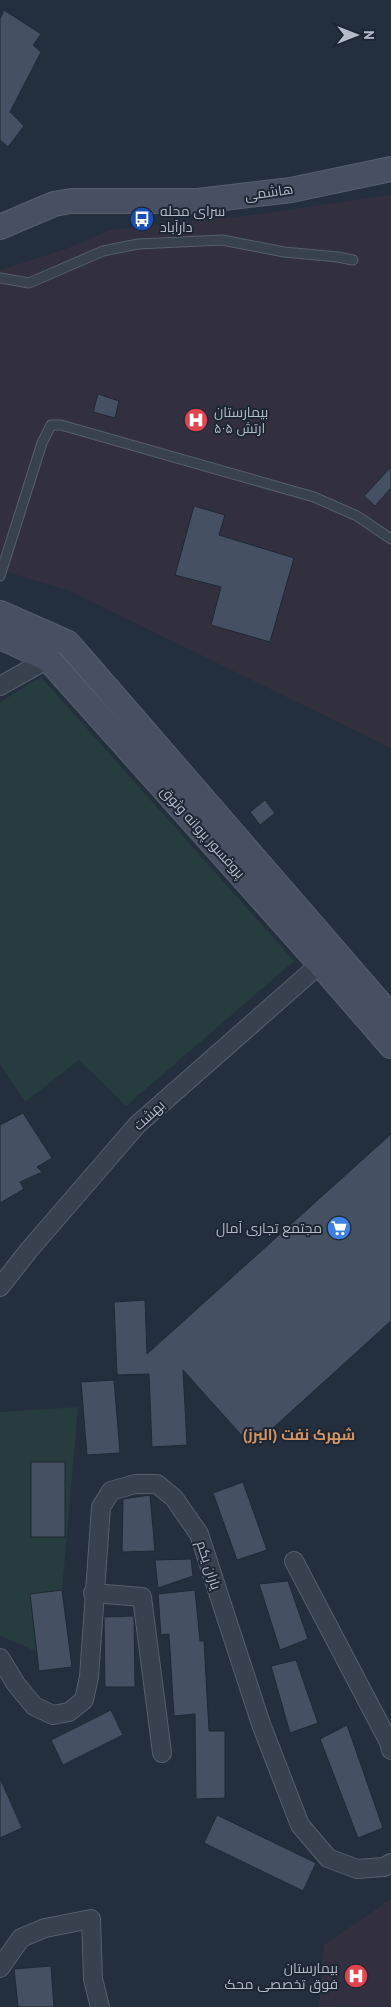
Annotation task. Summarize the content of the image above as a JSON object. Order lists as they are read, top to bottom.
{
  "streets": {
    "main road": ["هاشمی", "پروفسور پروانه وثوق"],
    "street": ["بهشت", "یاران یکم"]
  },
  "crossings": [
    ["پروفسور پروانه وثوق", "بهشت"]
  ],
  "districts": ["شهرک نفت (البرز)"],
  "places": {
    "bus stop": ["سرای محله دارآباد"],
    "hospital": ["بیمارستان ۵۰۵ ارتش", "بیمارستان فوق تخصصی محک"],
    "supermarket": ["مجتمع تجاری آمال"]
  },
  "north": "right"
}
